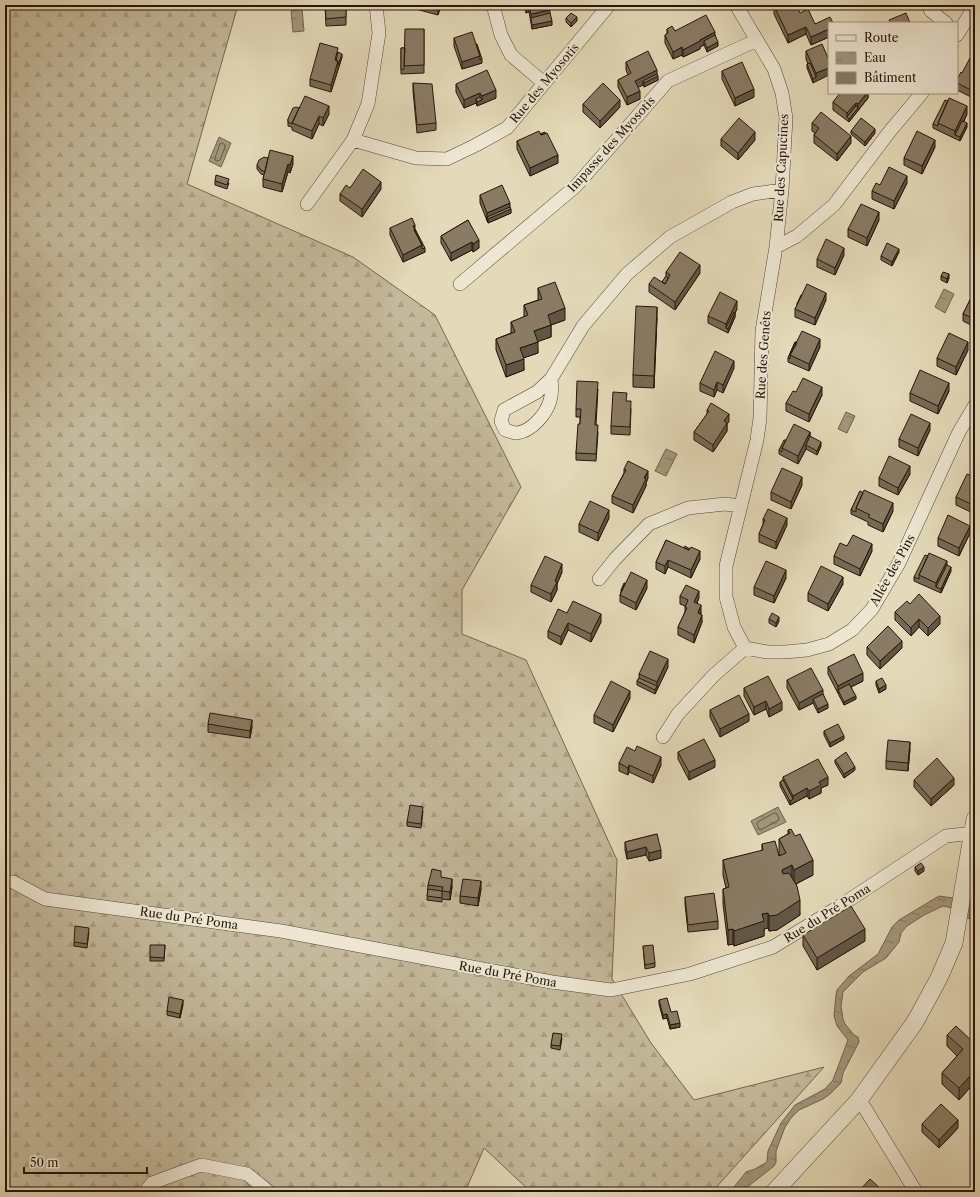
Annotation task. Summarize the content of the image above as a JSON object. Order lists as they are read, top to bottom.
{
  "streets": {
    "street": [
      "Rue des Myosotis",
      "Impasse des Myosotis",
      "Rue des Capucines",
      "Rue des Genêts",
      "Allée des Pins",
      "Rue du Pré Poma"
    ]
  },
  "crossings": [
    ["Impasse des Myosotis", "Rue des Capucines"],
    ["Rue des Capucines", "Rue des Genêts"],
    ["Rue des Genêts", "Allée des Pins"]
  ],
  "legend": ["Route", "Eau", "Bâtiment"],
  "scale_bar": "50 m"
}
